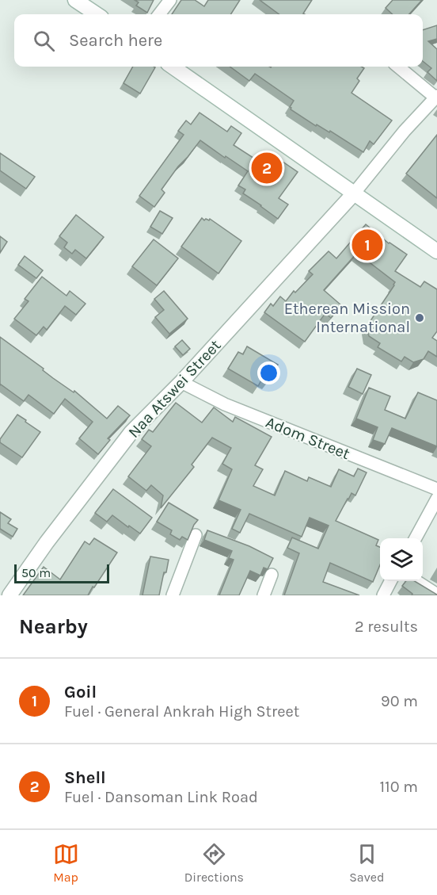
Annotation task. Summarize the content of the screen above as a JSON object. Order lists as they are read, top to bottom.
{
  "streets": {
    "street": ["Naa Atswei Street", "Adom Street"]
  },
  "crossings": [
    ["Naa Atswei Street", "Adom Street"]
  ],
  "places": ["Etherean Mission International"],
  "scale_bar": "50 m",
  "page": {
    "search": "Search here",
    "pins": ["2", "1"],
    "scale": "50 m",
    "heading": ["Nearby", "2 results"],
    "list": [
      {
        "mark": "1",
        "name": "Goil",
        "note": "Fuel · General Ankrah High Street",
        "value": "90 m"
      },
      {
        "mark": "2",
        "name": "Shell",
        "note": "Fuel · Dansoman Link Road",
        "value": "110 m"
      }
    ],
    "nav": ["Map", "Directions", "Saved"]
  }
}
